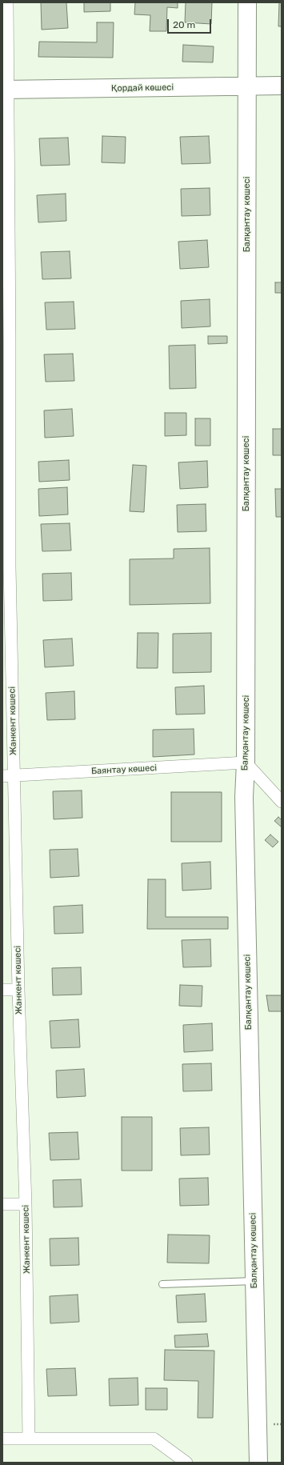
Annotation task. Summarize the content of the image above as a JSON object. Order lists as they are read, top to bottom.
{
  "streets": {
    "street": [
      "Қордай көшесі",
      "Балқантау көшесі",
      "Жанкент көшесі",
      "Баянтау көшесі"
    ]
  },
  "crossings": [
    ["Қордай көшесі", "Балқантау көшесі"],
    ["Қордай көшесі", "Жанкент көшесі"],
    ["Балқантау көшесі", "Баянтау көшесі"],
    ["Жанкент көшесі", "Баянтау көшесі"]
  ],
  "scale_bar": "20 m"
}
